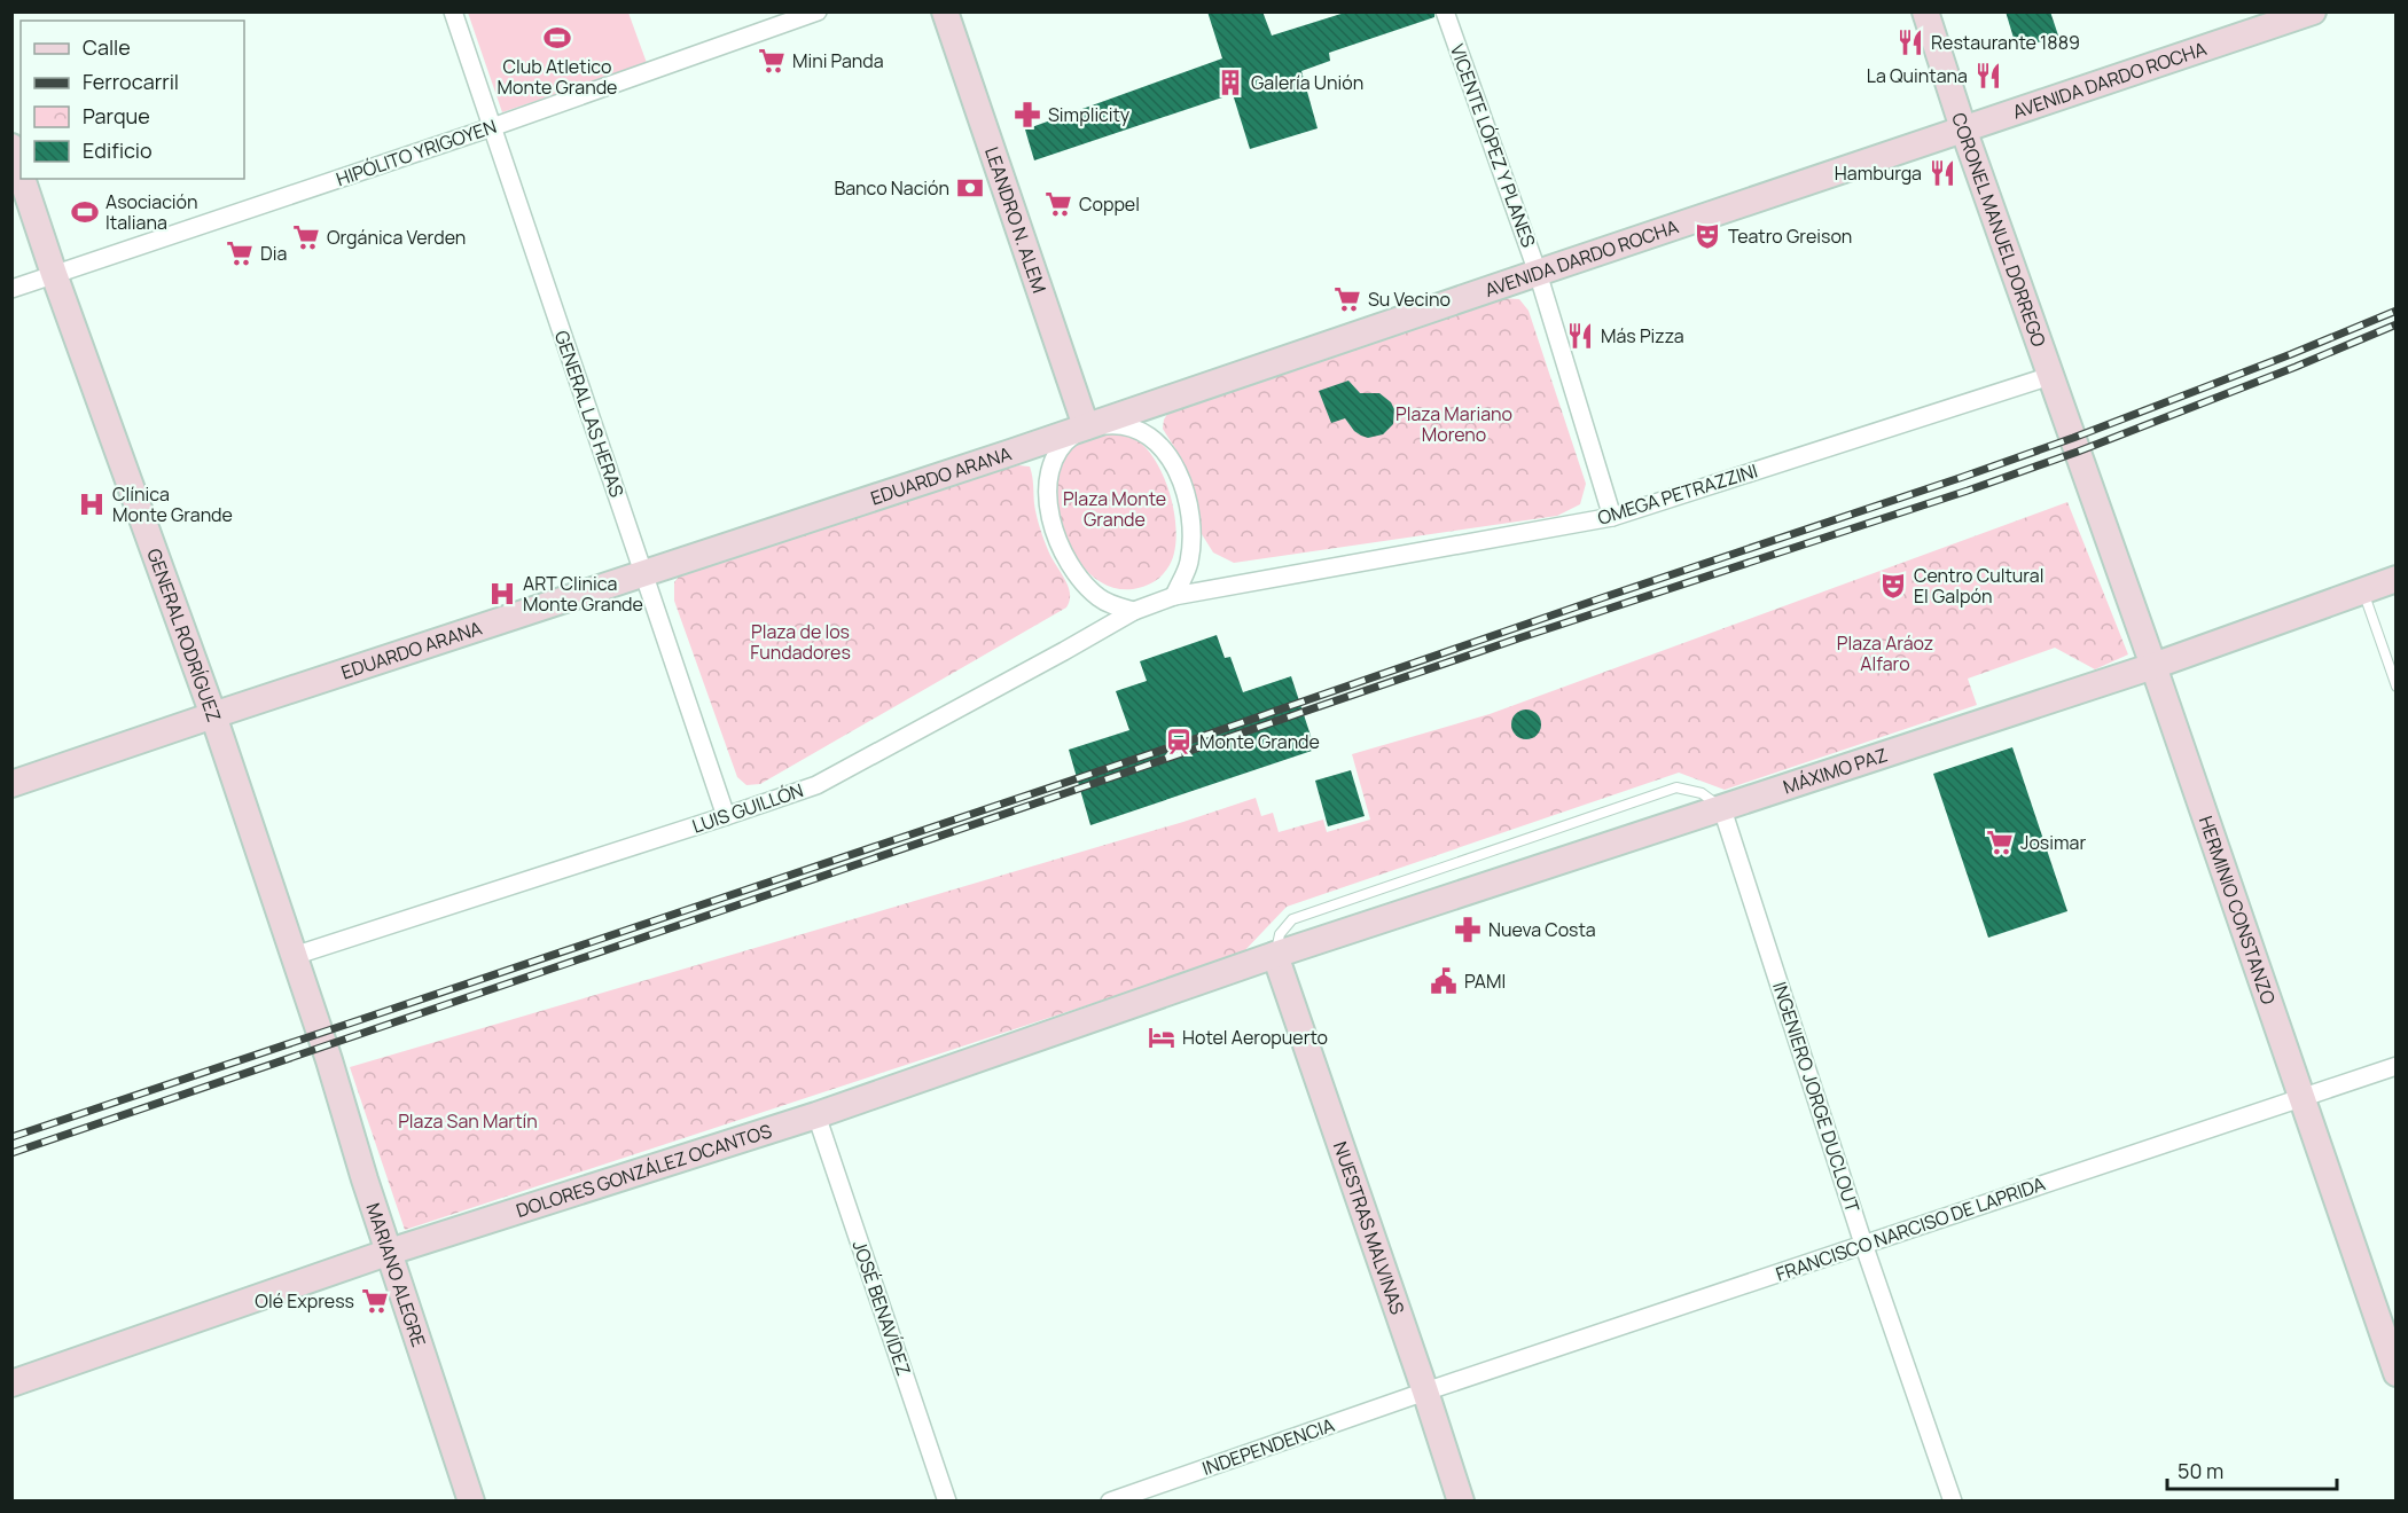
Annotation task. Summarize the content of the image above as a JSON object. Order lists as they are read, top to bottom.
{
  "streets": {
    "street": [
      "AVENIDA DARDO ROCHA",
      "VICENTE LÓPEZ Y PLANES",
      "HIPÓLITO YRIGOYEN",
      "LEANDRO N. ALEM",
      "CORONEL MANUEL DORREGO",
      "GENERAL LAS HERAS",
      "EDUARDO ARANA",
      "OMEGA PETRAZZINI",
      "GENERAL RODRÍGUEZ",
      "MÁXIMO PAZ",
      "LUIS GUILLÓN",
      "HERMINIO CONSTANZO",
      "INGENIERO JORGE DUCLOUT",
      "DOLORES GONZÁLEZ OCANTOS",
      "NUESTRAS MALVINAS",
      "FRANCISCO NARCISO DE LAPRIDA",
      "MARIANO ALEGRE",
      "JOSÉ BENAVÍDEZ",
      "INDEPENDENCIA"
    ]
  },
  "crossings": [
    ["AVENIDA DARDO ROCHA", "VICENTE LÓPEZ Y PLANES"],
    ["AVENIDA DARDO ROCHA", "LEANDRO N. ALEM"],
    ["AVENIDA DARDO ROCHA", "CORONEL MANUEL DORREGO"],
    ["AVENIDA DARDO ROCHA", "EDUARDO ARANA"],
    ["AVENIDA DARDO ROCHA", "OMEGA PETRAZZINI"],
    ["AVENIDA DARDO ROCHA", "LUIS GUILLÓN"],
    ["VICENTE LÓPEZ Y PLANES", "OMEGA PETRAZZINI"],
    ["HIPÓLITO YRIGOYEN", "GENERAL LAS HERAS"],
    ["HIPÓLITO YRIGOYEN", "GENERAL RODRÍGUEZ"],
    ["LEANDRO N. ALEM", "EDUARDO ARANA"],
    ["LEANDRO N. ALEM", "OMEGA PETRAZZINI"],
    ["LEANDRO N. ALEM", "LUIS GUILLÓN"],
    ["CORONEL MANUEL DORREGO", "OMEGA PETRAZZINI"],
    ["CORONEL MANUEL DORREGO", "HERMINIO CONSTANZO"],
    ["GENERAL LAS HERAS", "EDUARDO ARANA"],
    ["GENERAL LAS HERAS", "LUIS GUILLÓN"],
    ["EDUARDO ARANA", "OMEGA PETRAZZINI"],
    ["EDUARDO ARANA", "GENERAL RODRÍGUEZ"],
    ["EDUARDO ARANA", "LUIS GUILLÓN"],
    ["OMEGA PETRAZZINI", "LUIS GUILLÓN"],
    ["GENERAL RODRÍGUEZ", "LUIS GUILLÓN"],
    ["GENERAL RODRÍGUEZ", "MARIANO ALEGRE"],
    ["MÁXIMO PAZ", "HERMINIO CONSTANZO"],
    ["MÁXIMO PAZ", "INGENIERO JORGE DUCLOUT"],
    ["MÁXIMO PAZ", "DOLORES GONZÁLEZ OCANTOS"],
    ["MÁXIMO PAZ", "NUESTRAS MALVINAS"],
    ["HERMINIO CONSTANZO", "FRANCISCO NARCISO DE LAPRIDA"],
    ["INGENIERO JORGE DUCLOUT", "FRANCISCO NARCISO DE LAPRIDA"],
    ["DOLORES GONZÁLEZ OCANTOS", "NUESTRAS MALVINAS"],
    ["DOLORES GONZÁLEZ OCANTOS", "MARIANO ALEGRE"],
    ["DOLORES GONZÁLEZ OCANTOS", "JOSÉ BENAVÍDEZ"],
    ["NUESTRAS MALVINAS", "FRANCISCO NARCISO DE LAPRIDA"],
    ["NUESTRAS MALVINAS", "INDEPENDENCIA"],
    ["FRANCISCO NARCISO DE LAPRIDA", "INDEPENDENCIA"]
  ],
  "parks": [
    "Plaza Mariano Moreno",
    "Plaza Monte Grande",
    "Plaza de los Fundadores",
    "Plaza Aráoz Alfaro",
    "Plaza San Martín"
  ],
  "places": {
    "sports": ["Club Atletico Monte Grande", "Asociación Italiana"],
    "restaurant": [
      "Restaurante 1889",
      "La Quintana",
      "Hamburga",
      "Más Pizza"
    ],
    "supermarket": [
      "Mini Panda",
      "Coppel",
      "Orgánica Verden",
      "Dia",
      "Su Vecino",
      "Josimar",
      "Olé Express"
    ],
    "building": ["Galería Unión"],
    "pharmacy": ["Simplicity", "Nueva Costa"],
    "bank": ["Banco Nación"],
    "theatre": ["Teatro Greison", "Centro Cultural El Galpón"],
    "hospital": ["Clínica Monte Grande", "ART Clinica Monte Grande"],
    "station": ["Monte Grande"],
    "public building": ["PAMI"],
    "hotel": ["Hotel Aeropuerto"]
  },
  "legend": [
    "Calle",
    "Ferrocarril",
    "Parque",
    "Edificio"
  ],
  "scale_bar": "50 m"
}
